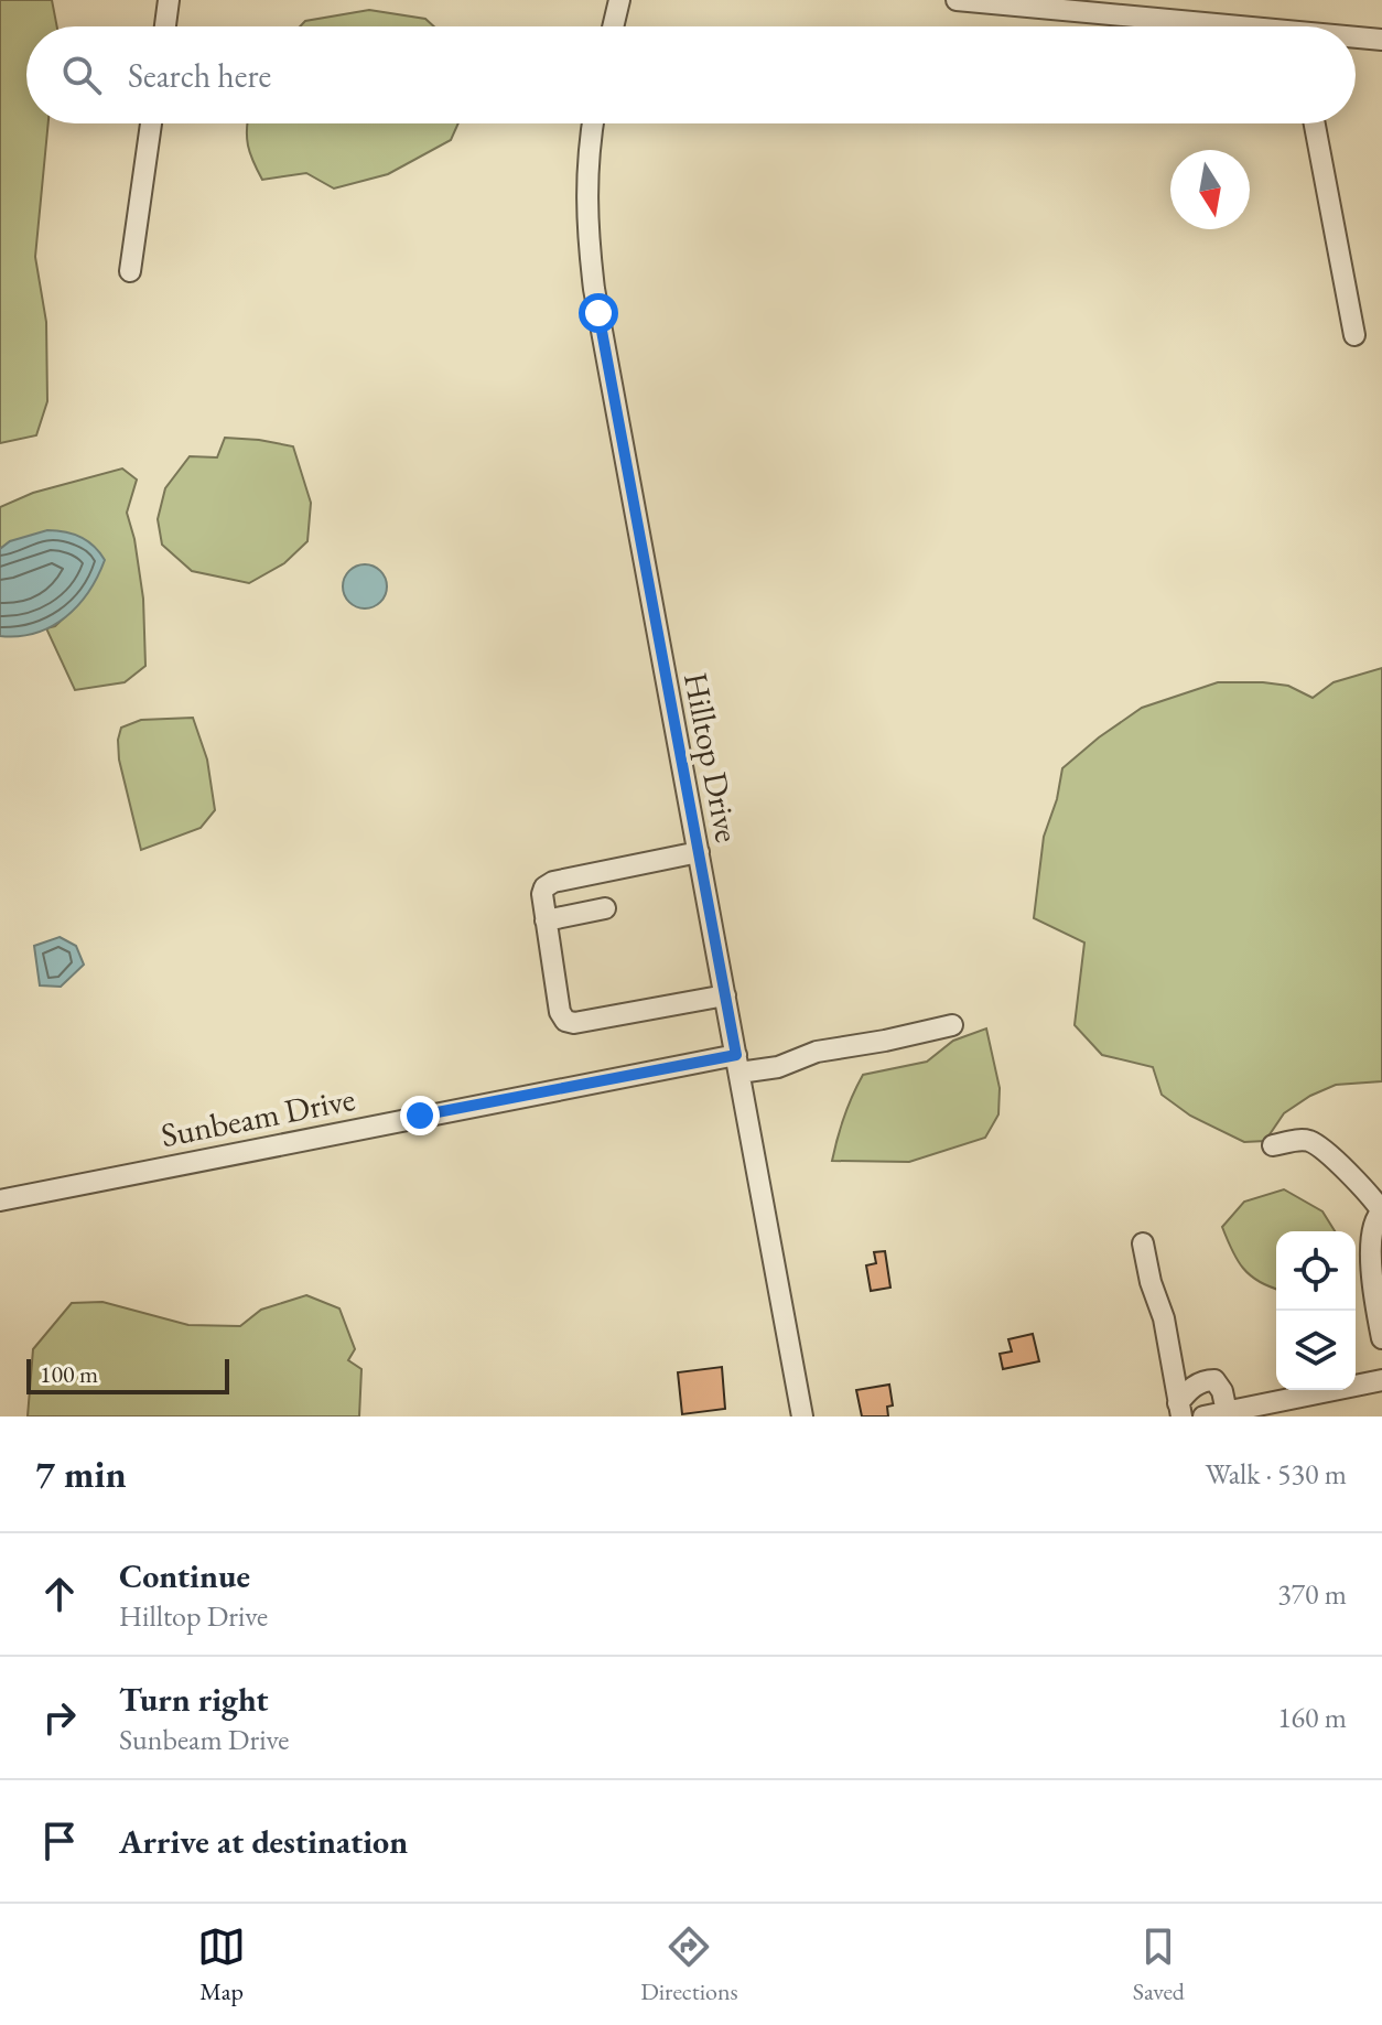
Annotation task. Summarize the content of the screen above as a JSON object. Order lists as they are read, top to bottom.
{
  "streets": {
    "street": ["Hilltop Drive", "Sunbeam Drive"]
  },
  "crossings": [
    ["Hilltop Drive", "Sunbeam Drive"]
  ],
  "scale_bar": "100 m",
  "north": "bottom",
  "page": {
    "search": "Search here",
    "scale": "100 m",
    "heading": ["7 min", "Walk · 530 m"],
    "list": [
      ["Continue", "Hilltop Drive", "370 m"],
      ["Turn right", "Sunbeam Drive", "160 m"],
      "Arrive at destination"
    ],
    "nav": ["Map", "Directions", "Saved"]
  }
}
